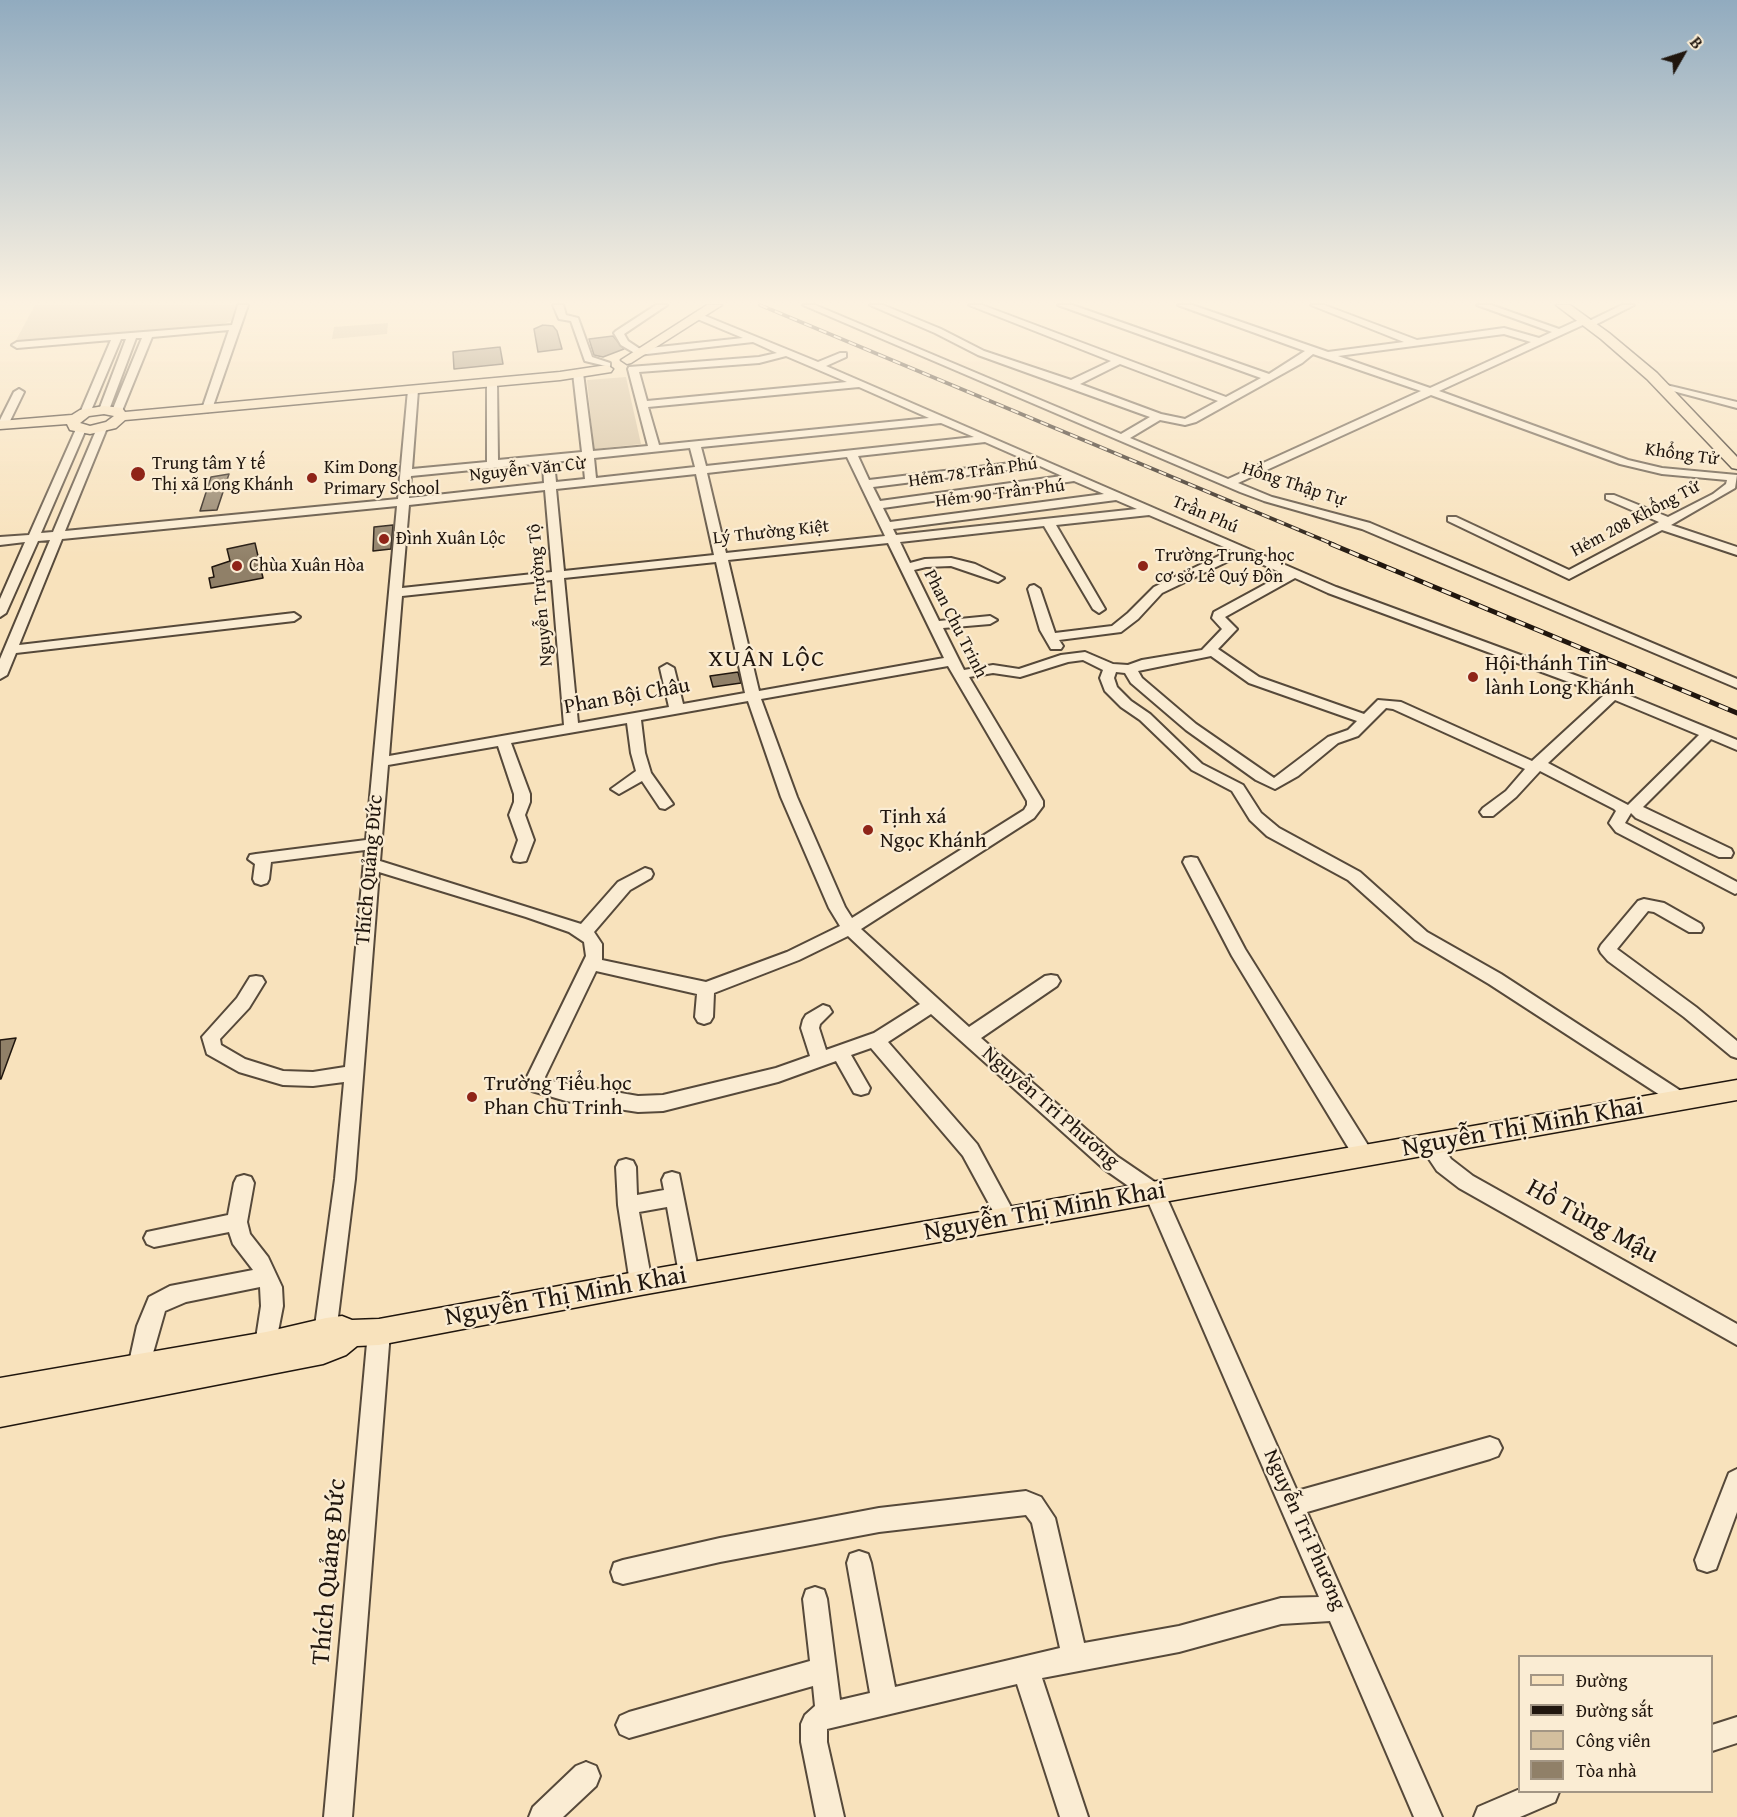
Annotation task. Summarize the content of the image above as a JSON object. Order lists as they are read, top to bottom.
{
  "streets": {
    "main road": ["Nguyễn Thị Minh Khai"],
    "street": [
      "Khổng Tử",
      "Nguyễn Văn Cừ",
      "Hẻm 78 Trần Phú",
      "Hồng Thập Tự",
      "Hẻm 90 Trần Phú",
      "Trần Phú",
      "Hẻm 208 Khổng Tử",
      "Lý Thường Kiệt",
      "Nguyễn Trường Tộ",
      "Phan Chu Trinh",
      "Phan Bội Châu",
      "Thích Quảng Đức",
      "Nguyễn Tri Phương",
      "Hồ Tùng Mậu"
    ]
  },
  "crossings": [
    ["Khổng Tử", "Hẻm 208 Khổng Tử"],
    ["Nguyễn Văn Cừ", "Trần Phú"],
    ["Nguyễn Văn Cừ", "Nguyễn Trường Tộ"],
    ["Nguyễn Văn Cừ", "Phan Chu Trinh"],
    ["Nguyễn Văn Cừ", "Thích Quảng Đức"],
    ["Nguyễn Văn Cừ", "Nguyễn Tri Phương"],
    ["Hẻm 78 Trần Phú", "Trần Phú"],
    ["Hẻm 78 Trần Phú", "Phan Chu Trinh"],
    ["Hẻm 90 Trần Phú", "Trần Phú"],
    ["Hẻm 90 Trần Phú", "Lý Thường Kiệt"],
    ["Hẻm 90 Trần Phú", "Phan Chu Trinh"],
    ["Trần Phú", "Lý Thường Kiệt"],
    ["Lý Thường Kiệt", "Nguyễn Trường Tộ"],
    ["Lý Thường Kiệt", "Phan Chu Trinh"],
    ["Lý Thường Kiệt", "Thích Quảng Đức"],
    ["Lý Thường Kiệt", "Nguyễn Tri Phương"],
    ["Nguyễn Trường Tộ", "Phan Bội Châu"],
    ["Phan Chu Trinh", "Phan Bội Châu"],
    ["Phan Chu Trinh", "Nguyễn Tri Phương"],
    ["Phan Bội Châu", "Thích Quảng Đức"],
    ["Phan Bội Châu", "Nguyễn Tri Phương"],
    ["Thích Quảng Đức", "Nguyễn Thị Minh Khai"],
    ["Nguyễn Tri Phương", "Nguyễn Thị Minh Khai"],
    ["Nguyễn Thị Minh Khai", "Hồ Tùng Mậu"]
  ],
  "districts": ["XUÂN LỘC"],
  "places": [
    "Trung tâm Y tế Thị xã Long Khánh",
    "Kim Dong Primary School",
    "Đình Xuân Lộc",
    "Chùa Xuân Hòa",
    "Trường Trung học cơ sở Lê Quý Đôn",
    "Hội thánh Tin lành Long Khánh",
    "Tịnh xá Ngọc Khánh",
    "Trường Tiểu học Phan Chu Trinh"
  ],
  "legend": [
    "Đường",
    "Đường sắt",
    "Công viên",
    "Tòa nhà"
  ],
  "north": "top right"
}
